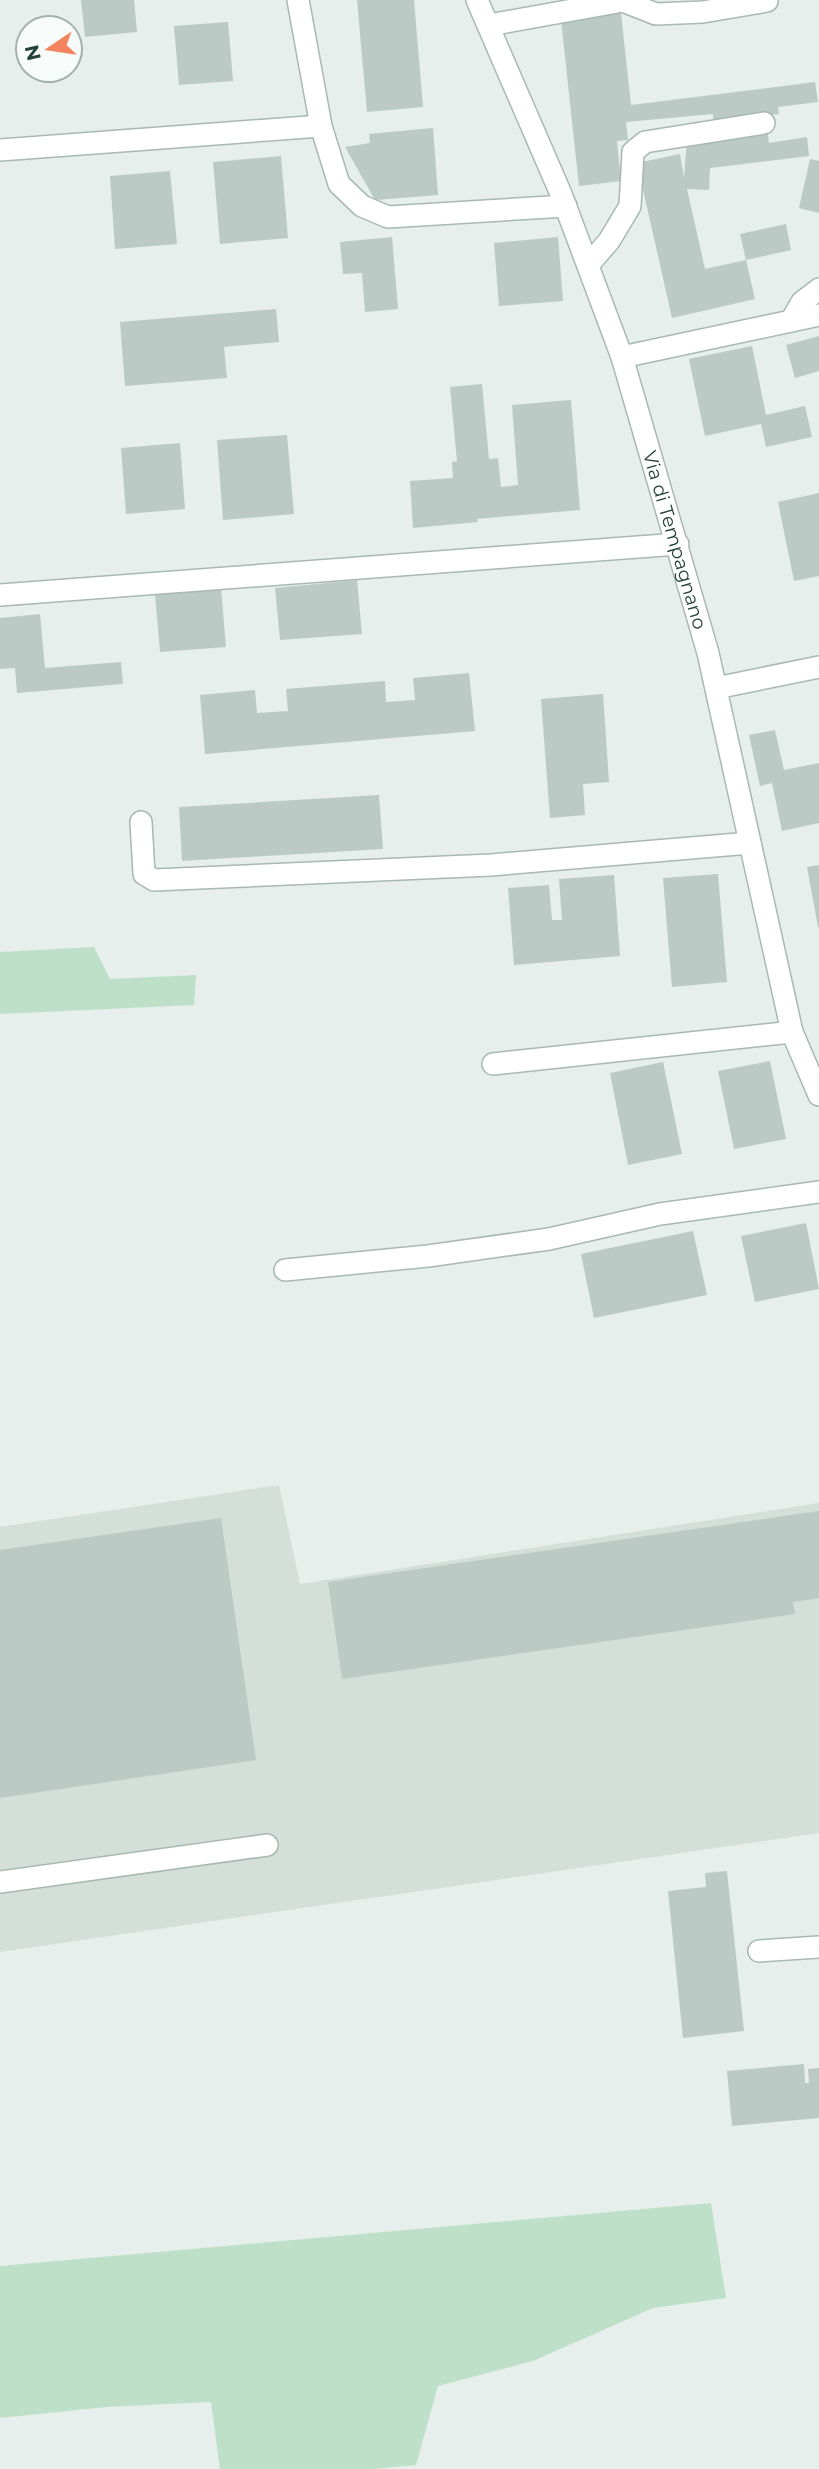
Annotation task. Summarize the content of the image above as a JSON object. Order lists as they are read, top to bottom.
{
  "streets": {
    "street": ["Via di Tempagnano"]
  },
  "north": "left"
}
